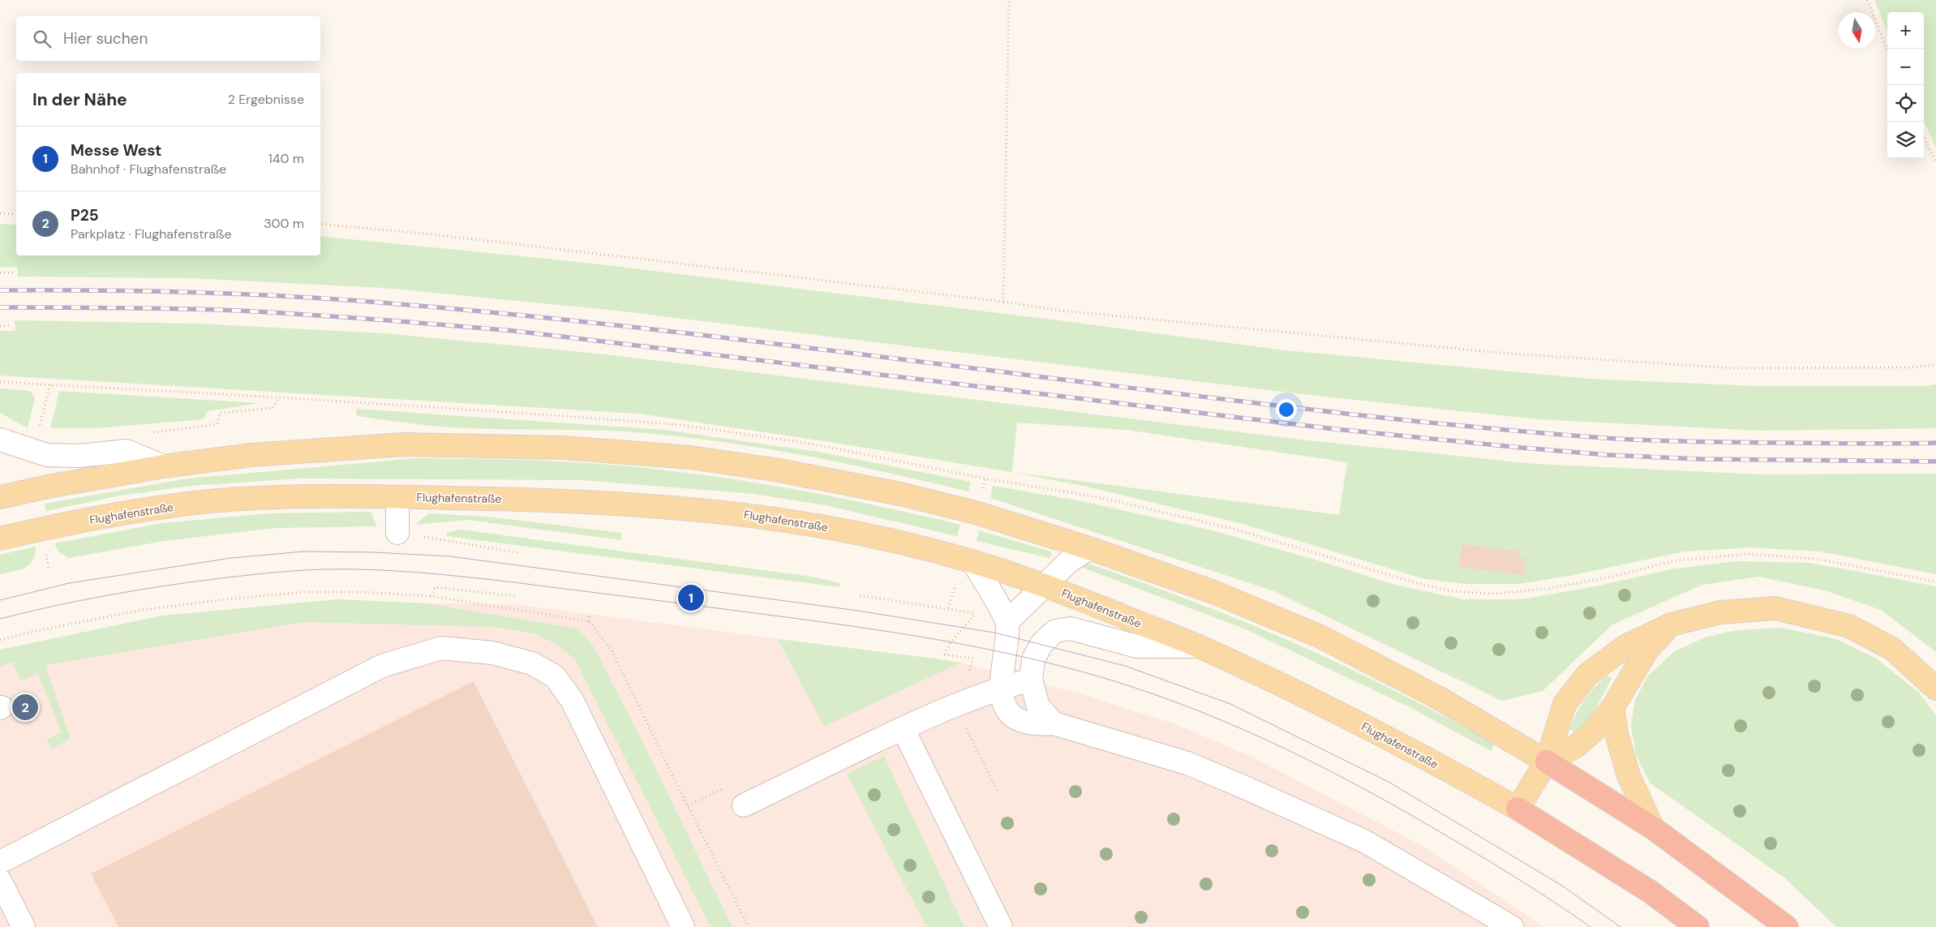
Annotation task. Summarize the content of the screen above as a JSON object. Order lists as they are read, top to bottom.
{
  "streets": {
    "main road": ["Flughafenstraße"]
  },
  "north": "bottom",
  "page": {
    "map_buttons": ["+", "−"],
    "search": "Hier suchen",
    "heading": ["In der Nähe", "2 Ergebnisse"],
    "list": [
      {
        "mark": "1",
        "name": "Messe West",
        "note": "Bahnhof · Flughafenstraße",
        "value": "140 m"
      },
      {
        "mark": "2",
        "name": "P25",
        "note": "Parkplatz · Flughafenstraße",
        "value": "300 m"
      }
    ],
    "pins": ["1", "2"]
  }
}
